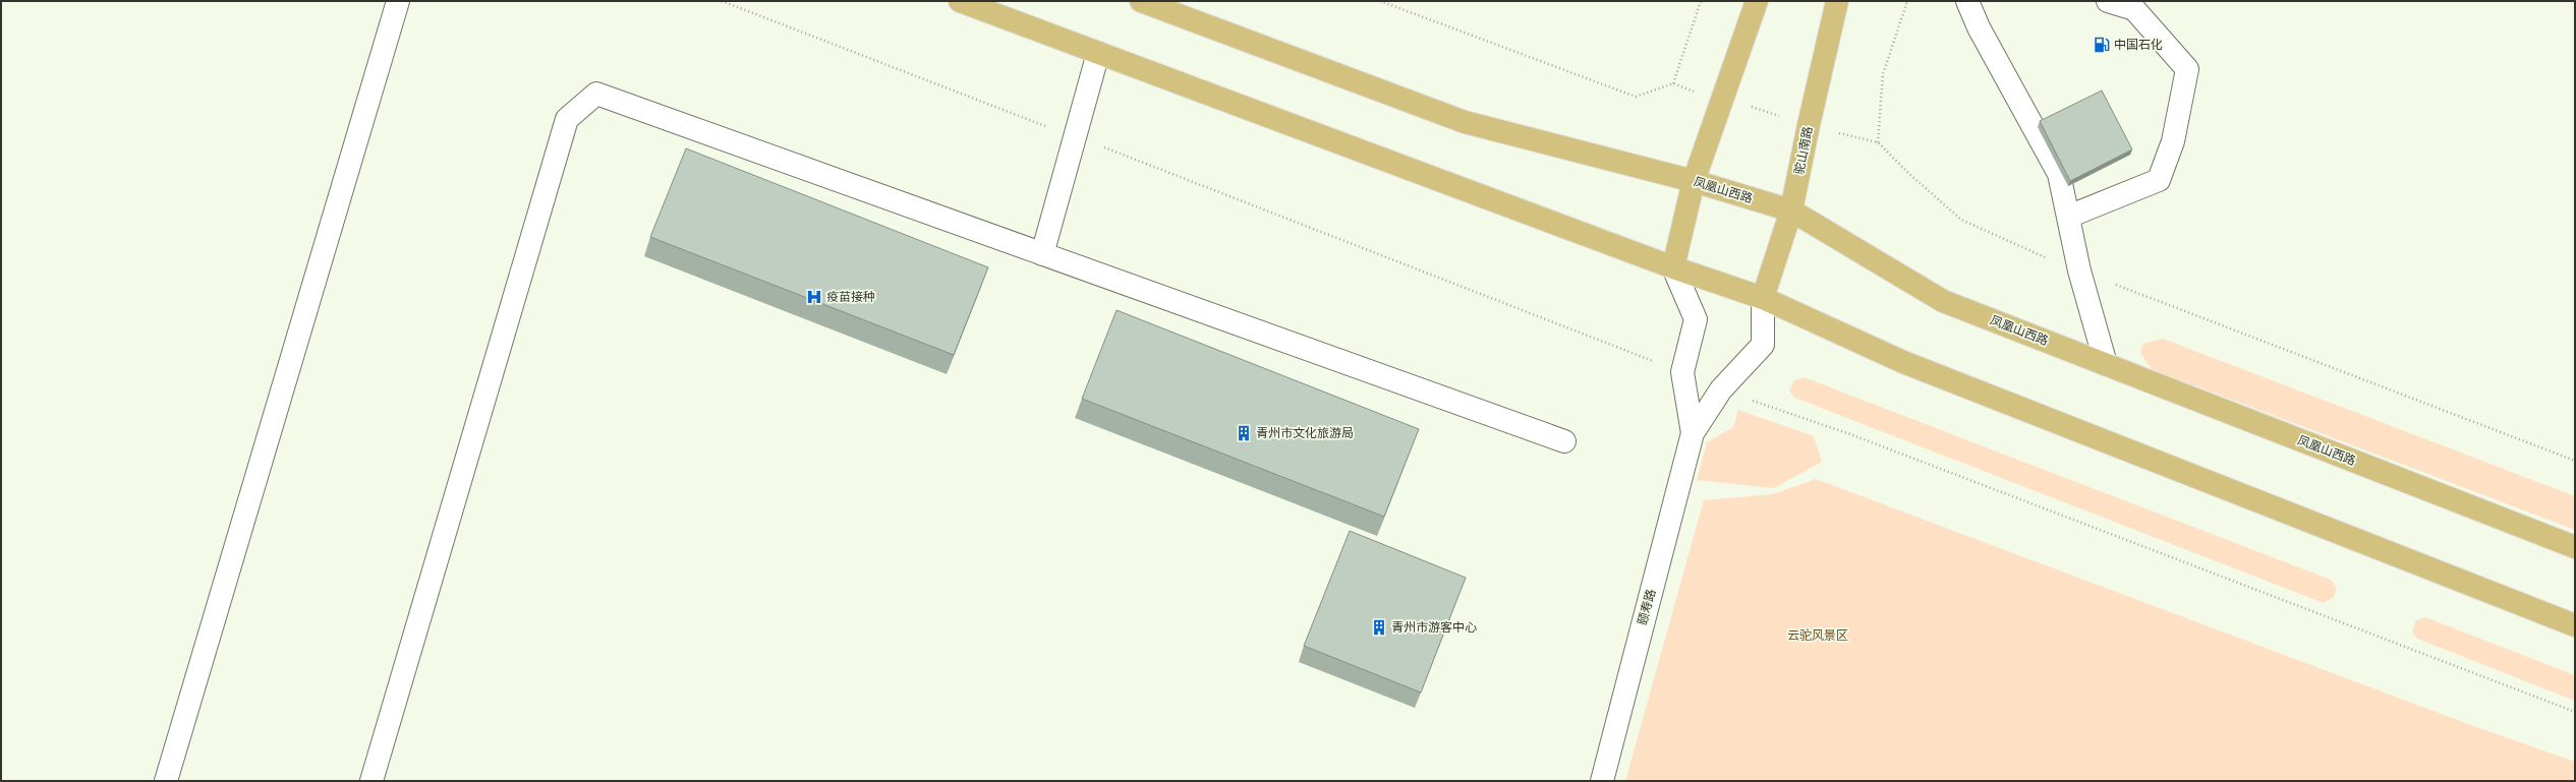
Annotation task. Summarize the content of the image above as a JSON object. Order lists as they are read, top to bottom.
{
  "streets": {
    "main road": ["驼山南路", "凤凰山西路"],
    "street": ["颐寿路"]
  },
  "crossings": [
    ["驼山南路", "凤凰山西路"]
  ],
  "parks": ["云驼风景区"],
  "places": {
    "fuel station": ["中国石化"],
    "hospital": ["疫苗接种"],
    "building": ["青州市文化旅游局", "青州市游客中心"]
  }
}
